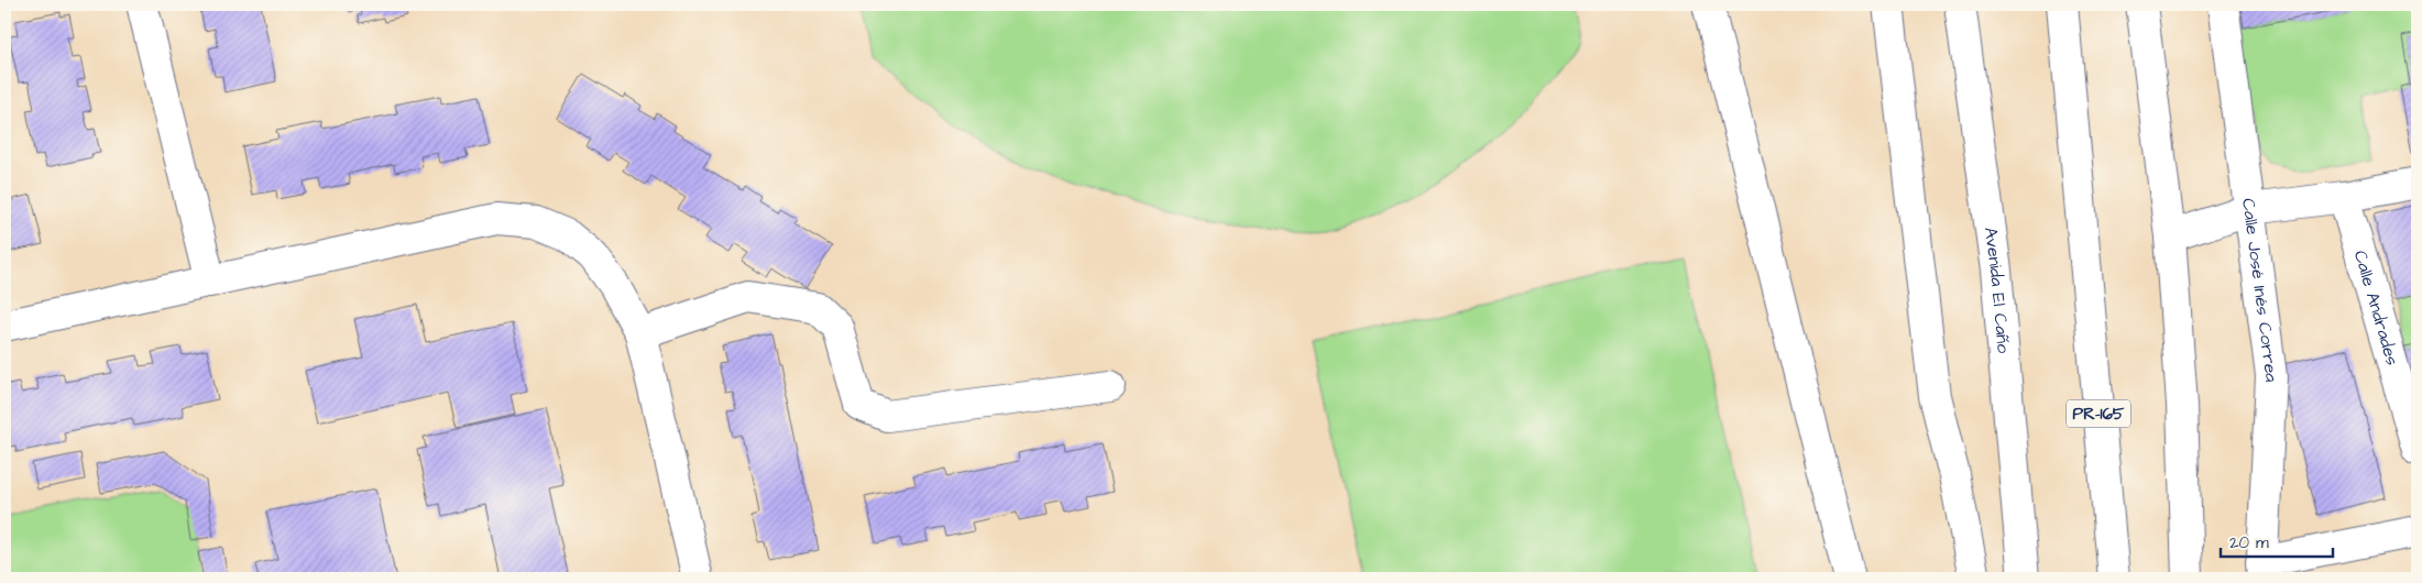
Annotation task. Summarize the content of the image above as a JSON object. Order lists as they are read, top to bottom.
{
  "streets": {
    "main road": [
      "Calle José Inés Correa",
      "Avenida El Caño",
      "Calle Andrades",
      "PR-165"
    ]
  },
  "scale_bar": "20 m"
}
